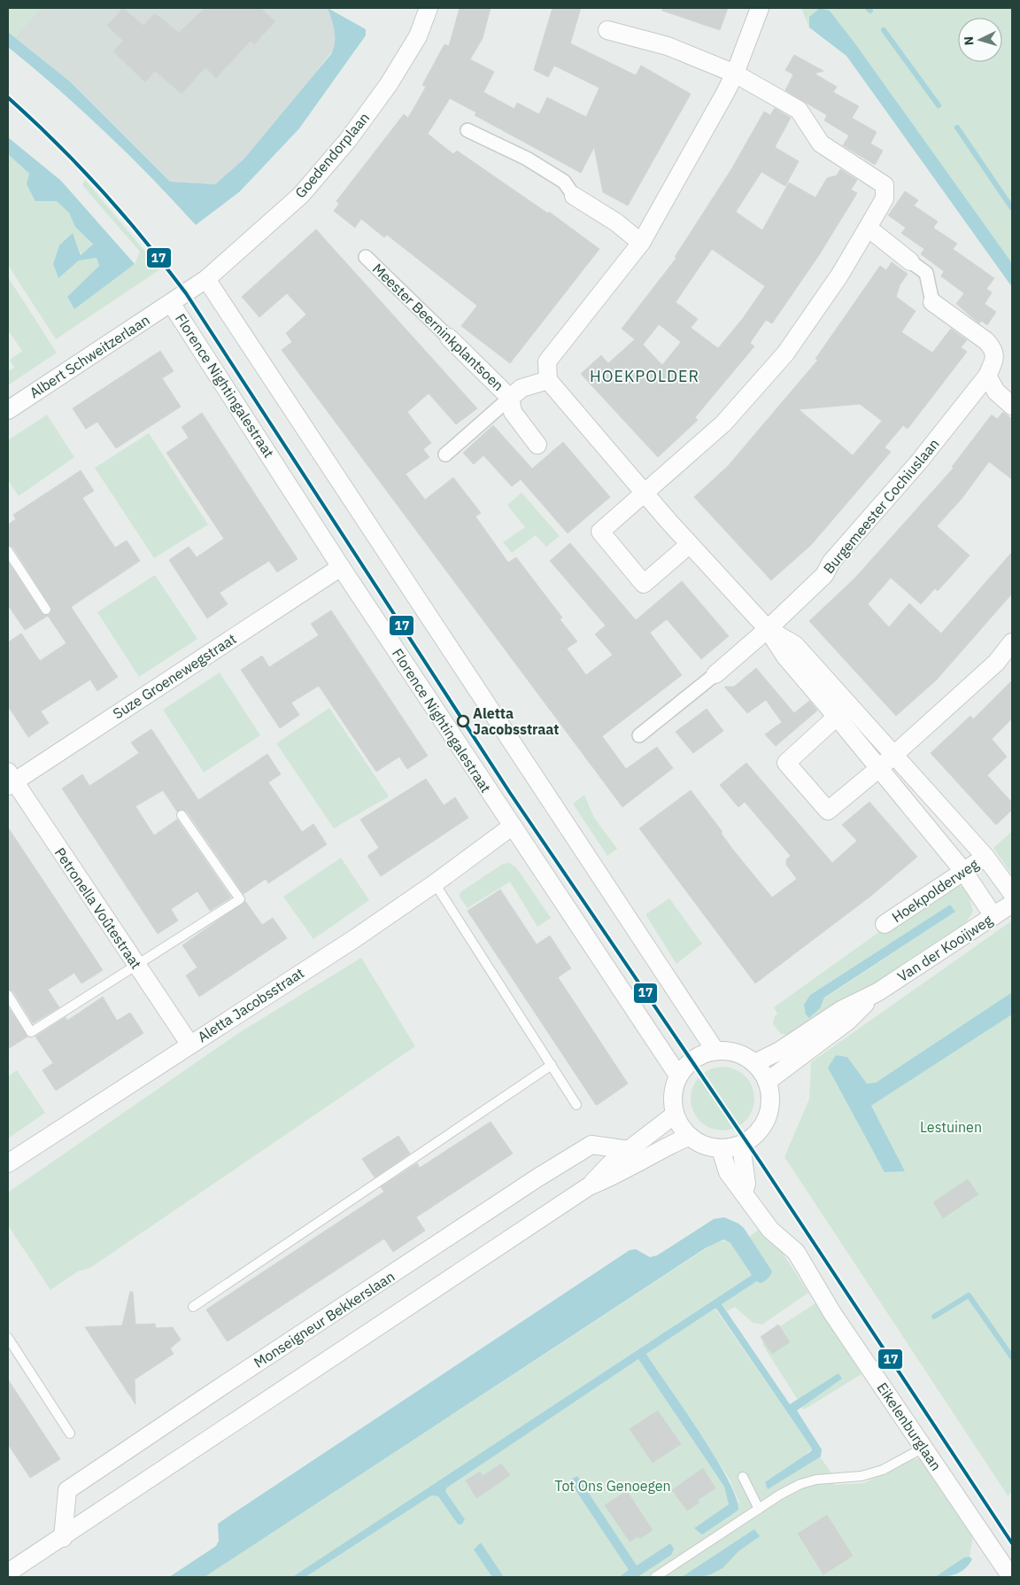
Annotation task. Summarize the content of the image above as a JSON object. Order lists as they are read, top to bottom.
{
  "streets": {
    "street": [
      "Goedendorplaan",
      "Meester Beerninkplantsoen",
      "Albert Schweitzerlaan",
      "Florence Nightingalestraat",
      "Burgemeester Cochiuslaan",
      "Suze Groenewegstraat",
      "Hoekpolderweg",
      "Petronella Voûtestraat",
      "Van der Kooijweg",
      "Aletta Jacobsstraat",
      "Monseigneur Bekkerslaan",
      "Eikelenburglaan"
    ]
  },
  "crossings": [
    ["Goedendorplaan", "Florence Nightingalestraat"],
    ["Albert Schweitzerlaan", "Florence Nightingalestraat"],
    ["Florence Nightingalestraat", "Suze Groenewegstraat"],
    ["Florence Nightingalestraat", "Van der Kooijweg"],
    ["Florence Nightingalestraat", "Aletta Jacobsstraat"],
    ["Florence Nightingalestraat", "Eikelenburglaan"],
    ["Suze Groenewegstraat", "Petronella Voûtestraat"],
    ["Petronella Voûtestraat", "Aletta Jacobsstraat"],
    ["Van der Kooijweg", "Eikelenburglaan"]
  ],
  "districts": ["HOEKPOLDER"],
  "parks": ["Lestuinen", "Tot Ons Genoegen"],
  "places": ["Aletta Jacobsstraat"],
  "lines": ["transit line 17"],
  "north": "left"
}
